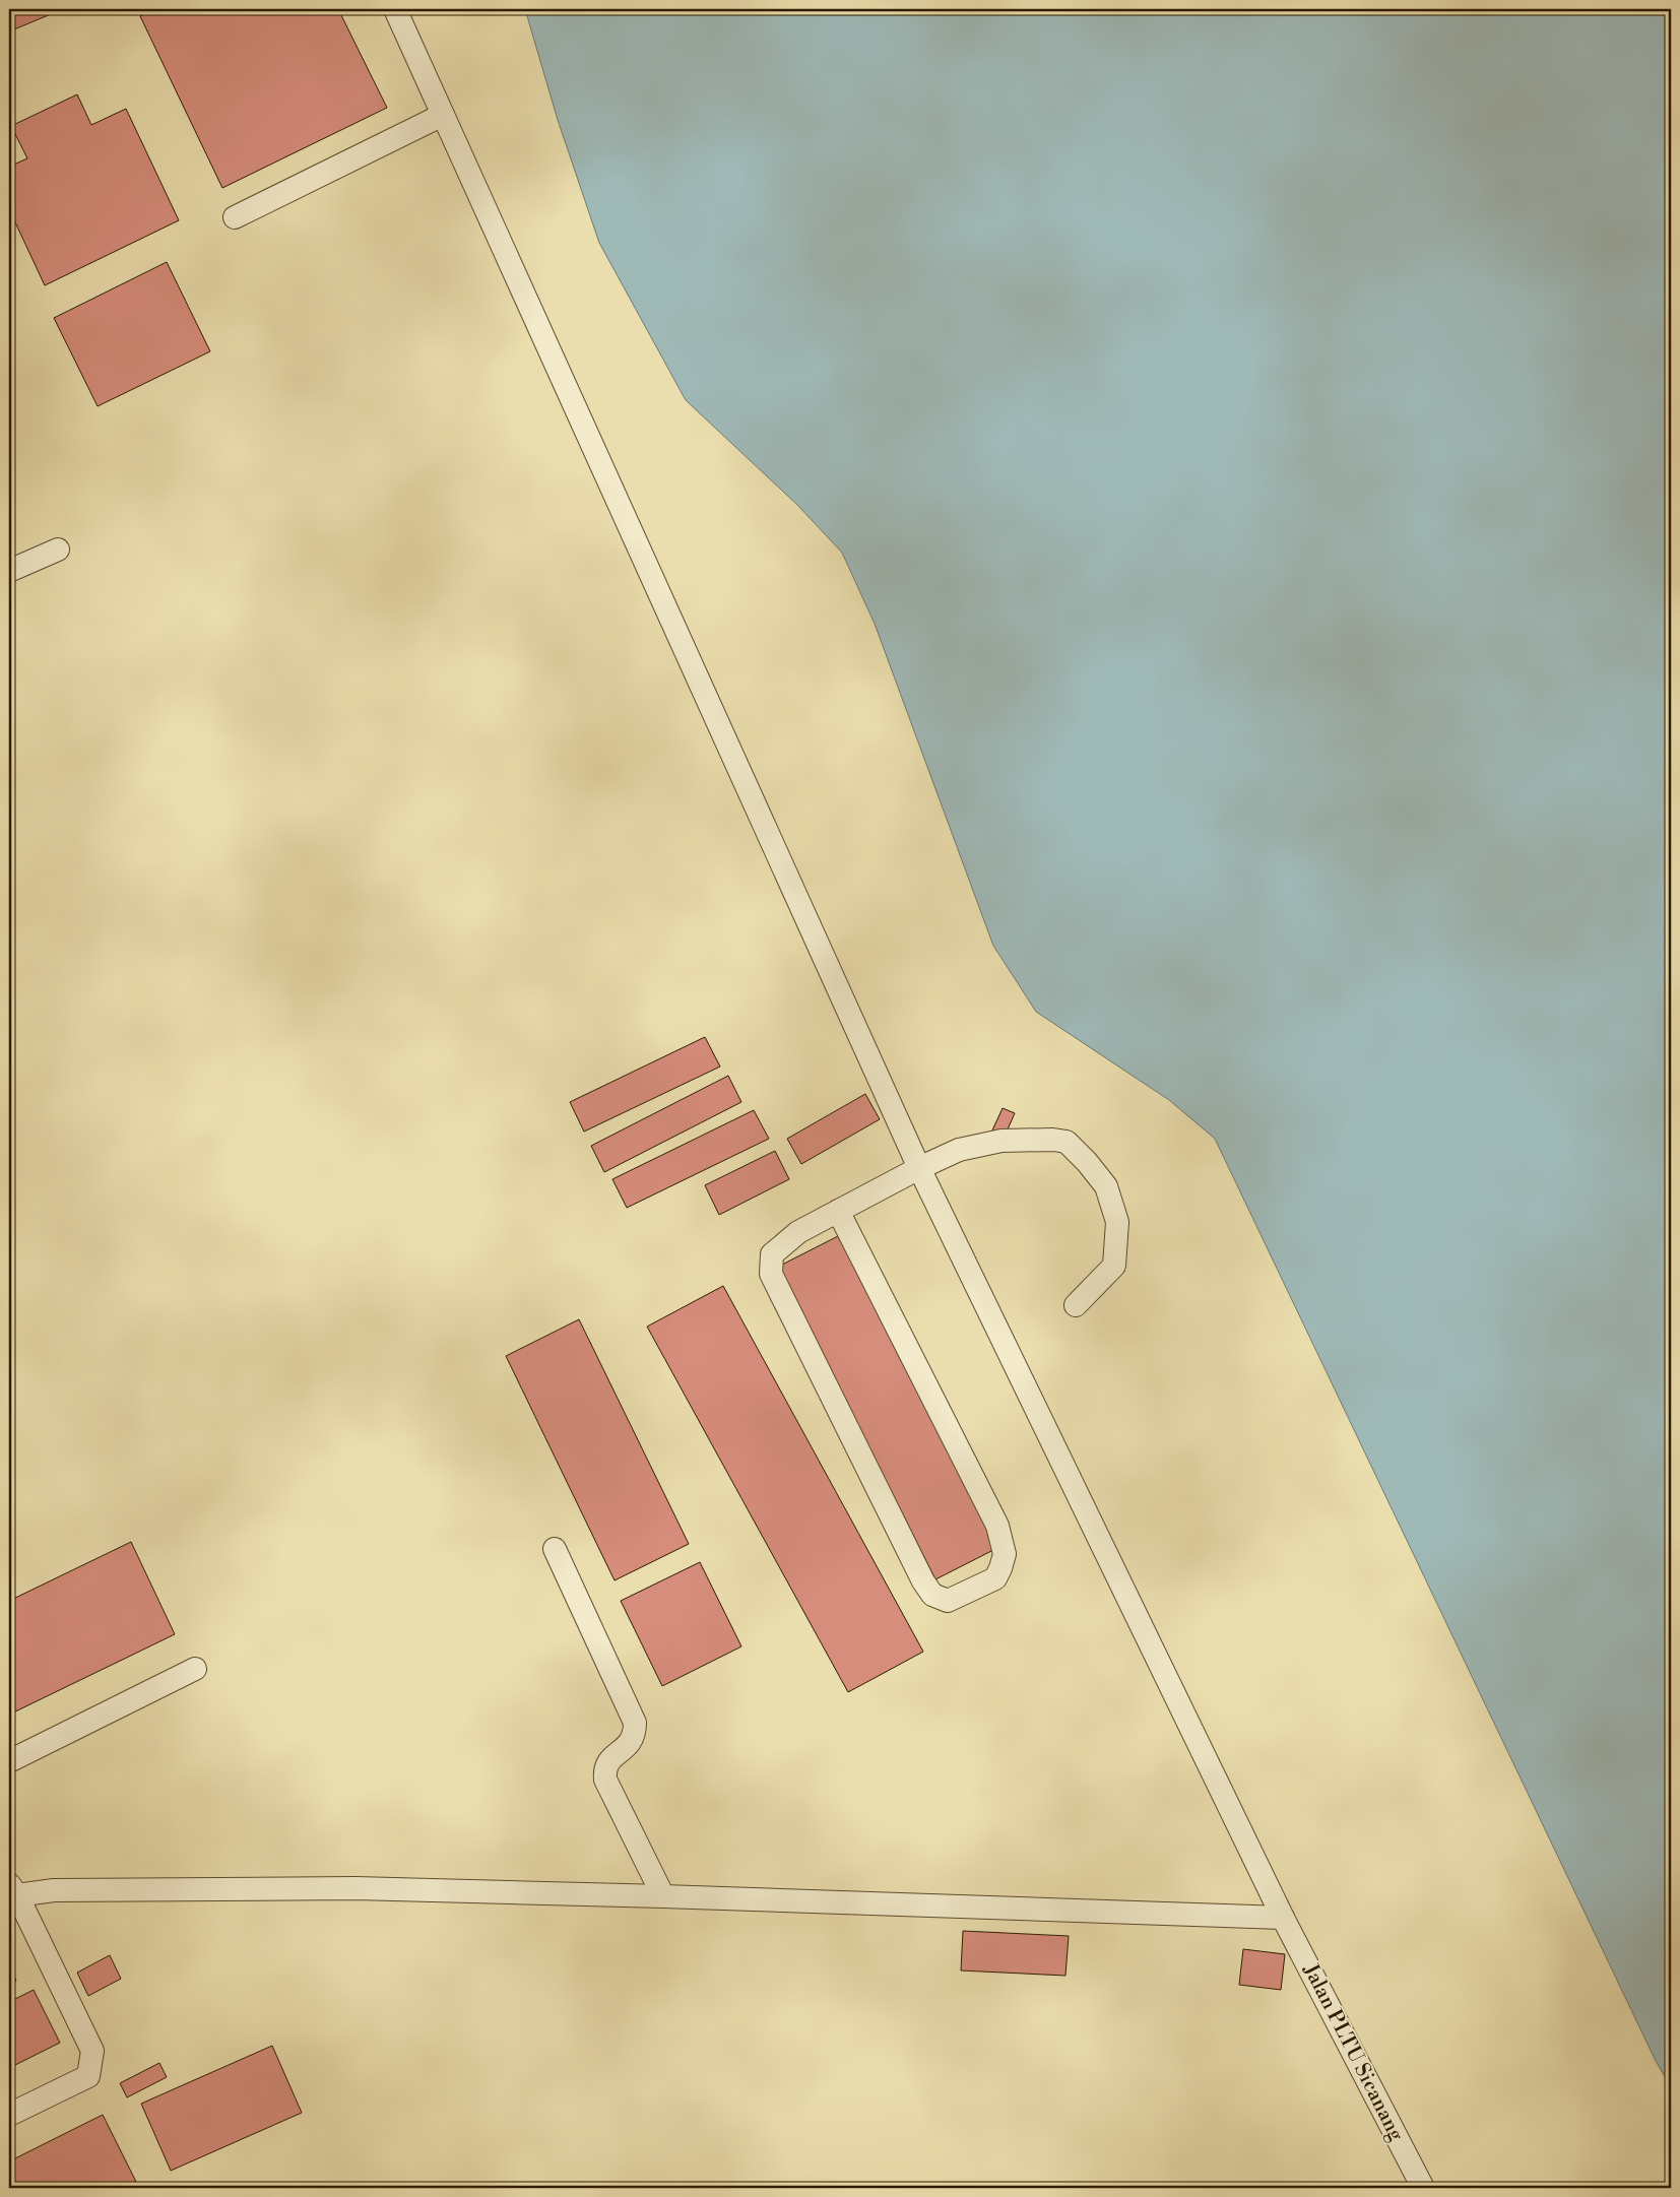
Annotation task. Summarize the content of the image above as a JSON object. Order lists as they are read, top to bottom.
{
  "streets": {
    "lane": ["Jalan PLTU Sicanang"]
  }
}
